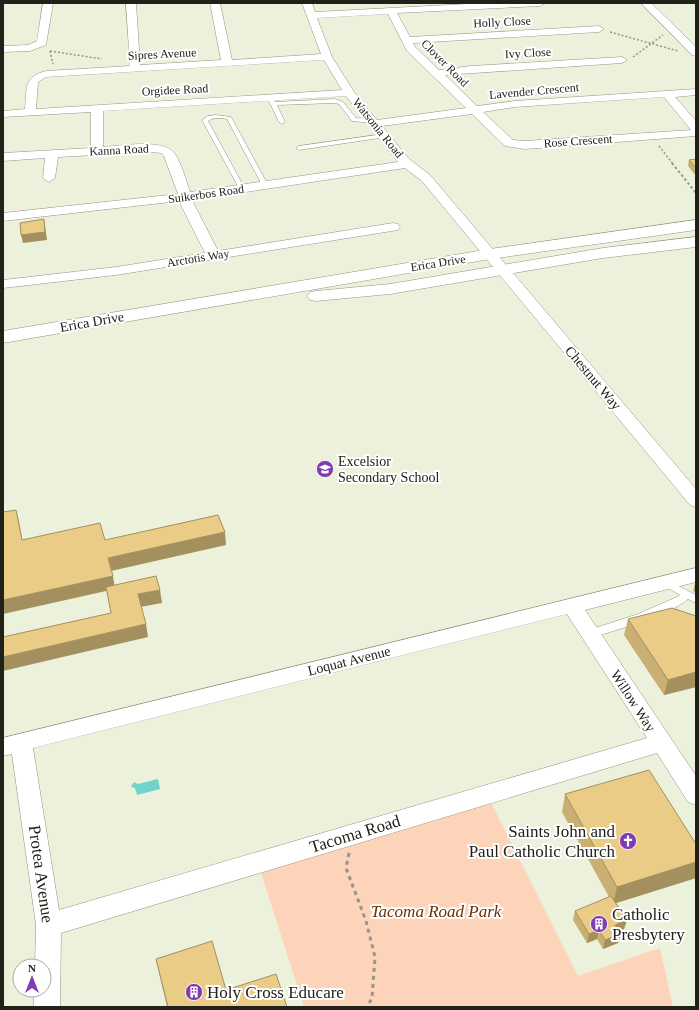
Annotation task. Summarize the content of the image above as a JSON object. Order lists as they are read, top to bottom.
{
  "streets": {
    "main road": ["Erica Drive"],
    "street": [
      "Holly Close",
      "Ivy Close",
      "Sipres Avenue",
      "Clover Road",
      "Orgidee Road",
      "Lavender Crescent",
      "Watsonia Road",
      "Rose Crescent",
      "Kanna Road",
      "Suikerbos Road",
      "Arctotis Way",
      "Chestnut Way",
      "Loquat Avenue",
      "Willow Way",
      "Tacoma Road",
      "Protea Avenue"
    ]
  },
  "crossings": [
    ["Holly Close", "Clover Road"],
    ["Ivy Close", "Clover Road"],
    ["Sipres Avenue", "Orgidee Road"],
    ["Sipres Avenue", "Watsonia Road"],
    ["Clover Road", "Lavender Crescent"],
    ["Clover Road", "Rose Crescent"],
    ["Orgidee Road", "Watsonia Road"],
    ["Lavender Crescent", "Watsonia Road"],
    ["Lavender Crescent", "Rose Crescent"],
    ["Watsonia Road", "Suikerbos Road"],
    ["Watsonia Road", "Erica Drive"],
    ["Watsonia Road", "Chestnut Way"],
    ["Kanna Road", "Suikerbos Road"],
    ["Kanna Road", "Arctotis Way"],
    ["Erica Drive", "Chestnut Way"],
    ["Loquat Avenue", "Willow Way"],
    ["Loquat Avenue", "Protea Avenue"],
    ["Willow Way", "Tacoma Road"],
    ["Tacoma Road", "Protea Avenue"]
  ],
  "parks": ["Tacoma Road Park"],
  "places": {
    "school or university": ["Excelsior Secondary School"],
    "church": ["Saints John and Paul Catholic Church"],
    "building": ["Catholic Presbytery", "Holy Cross Educare"]
  },
  "north": "top"
}
